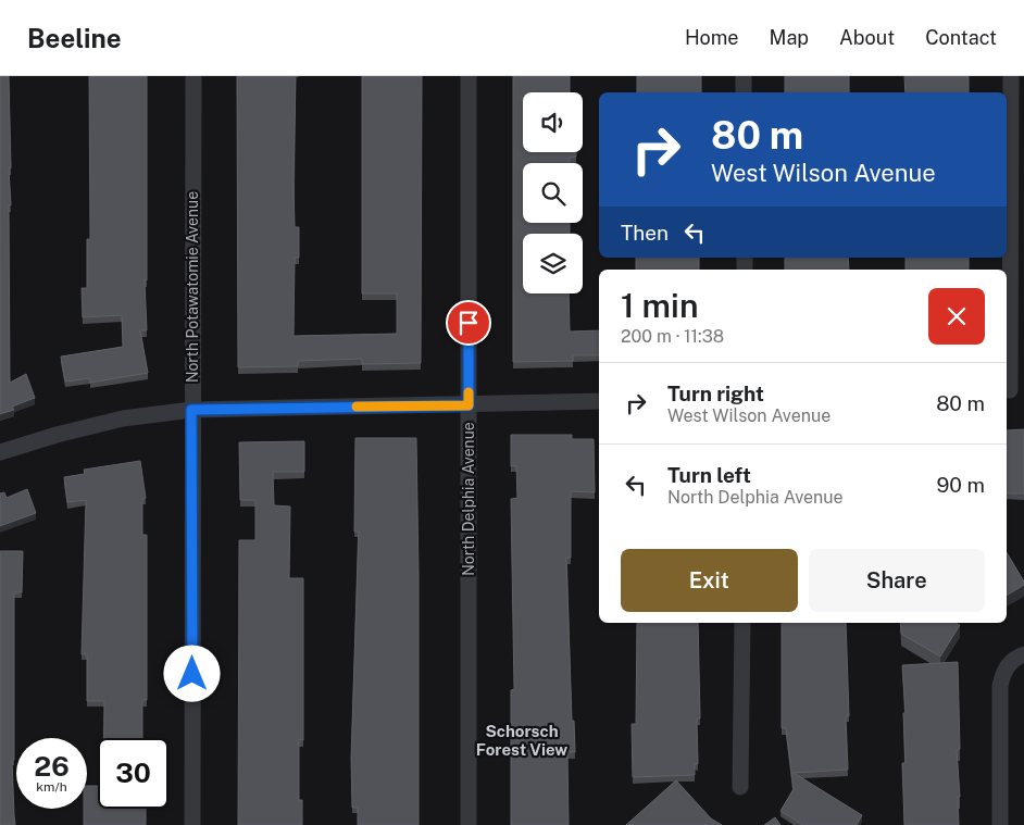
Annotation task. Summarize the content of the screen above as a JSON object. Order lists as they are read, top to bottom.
{
  "streets": {
    "street": ["North Potawatomie Avenue", "North Delphia Avenue"]
  },
  "districts": ["Schorsch Forest View"],
  "page": {
    "header": "Beeline",
    "nav": [
      "Home",
      "Map",
      "About",
      "Contact"
    ],
    "turn": ["80 m", "West Wilson Avenue"],
    "then": "Then",
    "heading": ["1 min", "200 m · 11:38"],
    "list": [
      {
        "name": "Turn right",
        "note": "West Wilson Avenue",
        "value": "80 m"
      },
      {
        "name": "Turn left",
        "note": "North Delphia Avenue",
        "value": "90 m"
      }
    ],
    "buttons": ["Exit", "Share"],
    "speed": "26 km/h",
    "limit": "30"
  }
}
